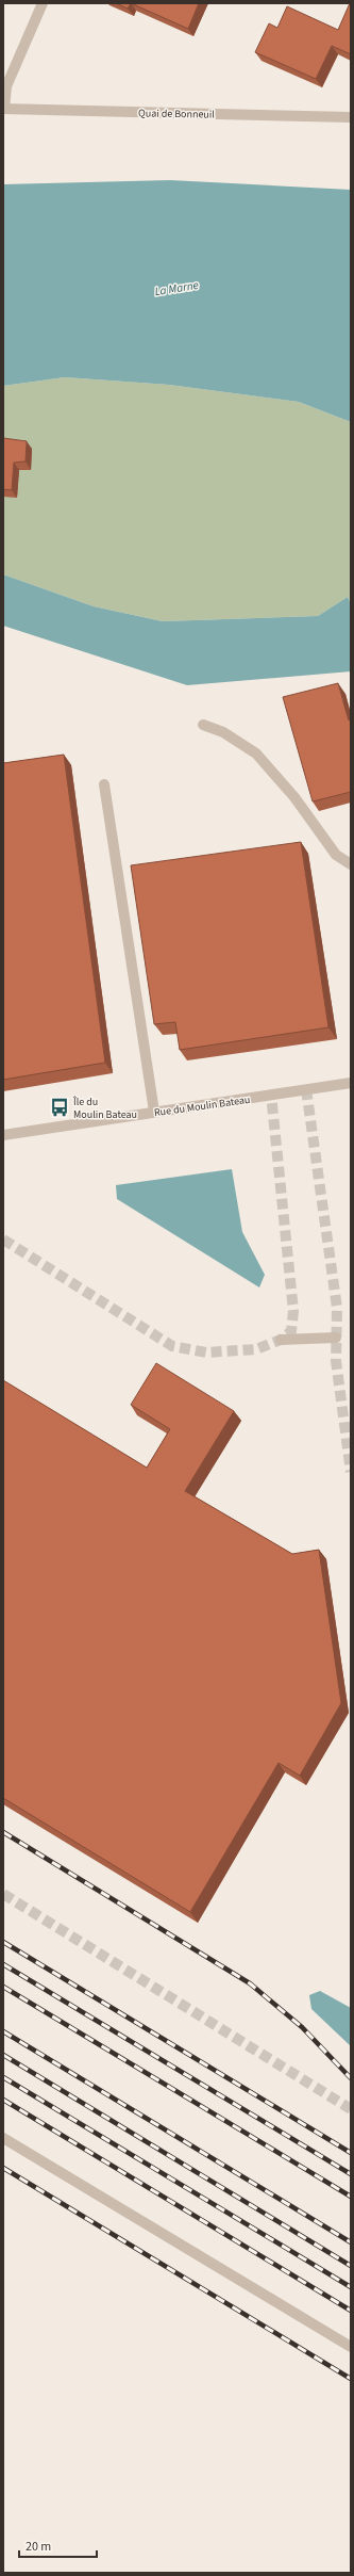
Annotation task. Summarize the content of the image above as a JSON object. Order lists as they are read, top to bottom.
{
  "streets": {
    "street": ["Quai de Bonneuil", "Rue du Moulin Bateau"]
  },
  "water": ["La Marne"],
  "places": {
    "bus stop": ["Île du Moulin Bateau"]
  },
  "scale_bar": "20 m"
}
